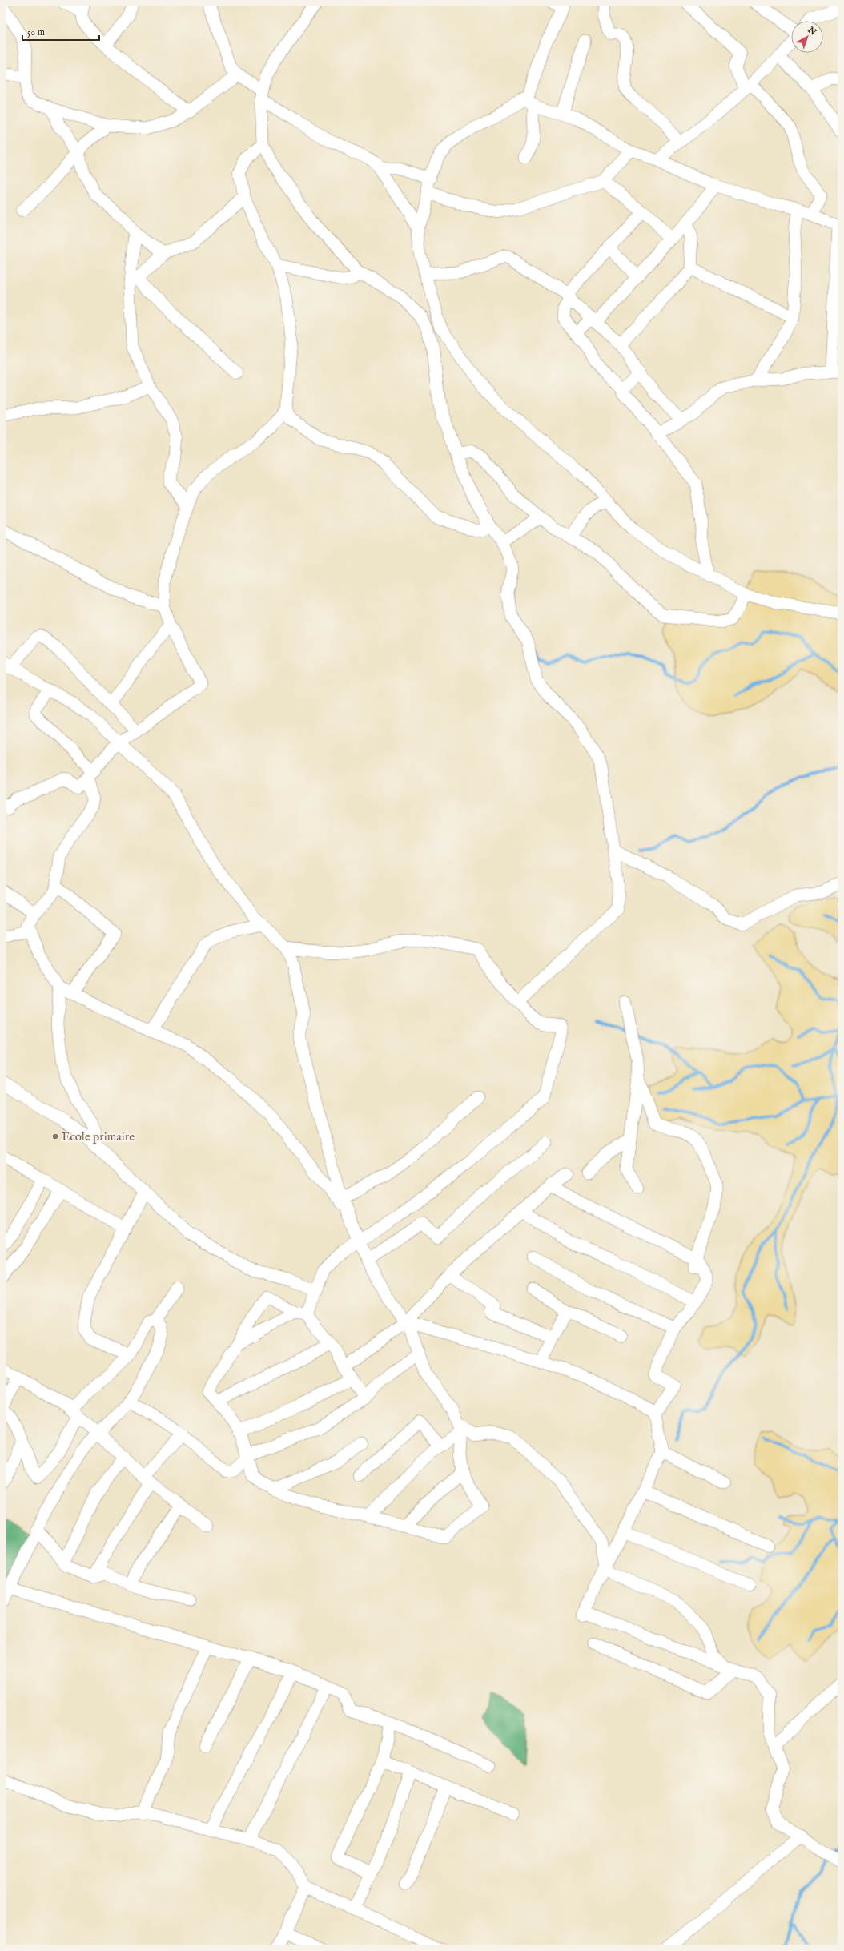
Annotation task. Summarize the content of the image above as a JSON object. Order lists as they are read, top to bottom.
{
  "places": ["Ecole primaire"],
  "scale_bar": "50 m",
  "north": "top right"
}
